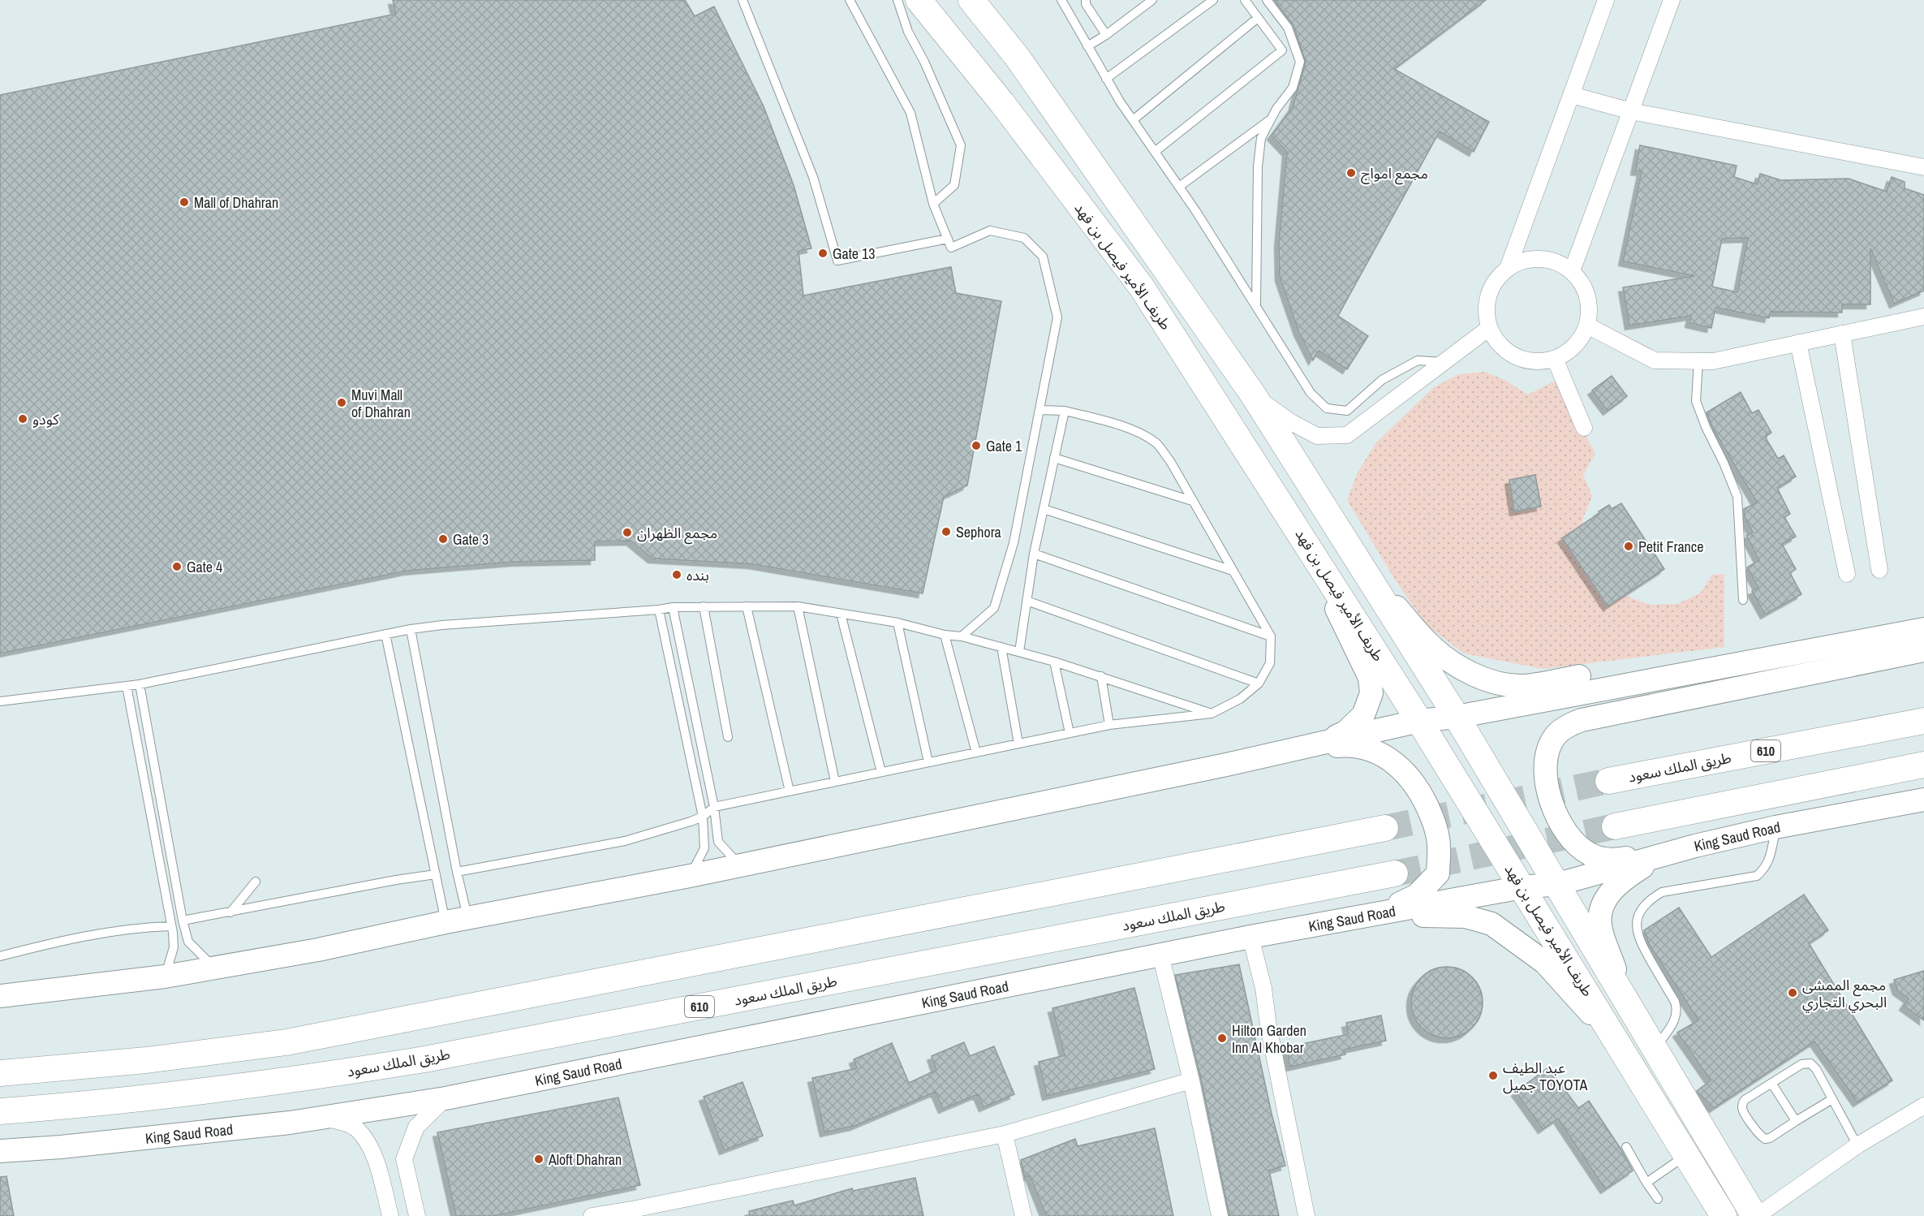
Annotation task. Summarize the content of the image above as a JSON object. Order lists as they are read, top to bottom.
{
  "streets": {
    "main road": [
      "طريف الأمير فيصل بن فهد",
      "610",
      "طريق الملك سعود",
      "King Saud Road"
    ]
  },
  "crossings": [
    ["طريف الأمير فيصل بن فهد", "King Saud Road"]
  ],
  "places": [
    "مجمع امواج",
    "Mall of Dhahran",
    "Gate 13",
    "Muvi Mall of Dhahran",
    "كودو",
    "Gate 1",
    "Sephora",
    "مجمع الظهران",
    "Gate 3",
    "Petit France",
    "Gate 4",
    "بنده",
    "مجمع الممشى البحري التجاري",
    "Hilton Garden Inn Al Khobar",
    "عبد الطيف جميل TOYOTA",
    "Aloft Dhahran"
  ]
}
